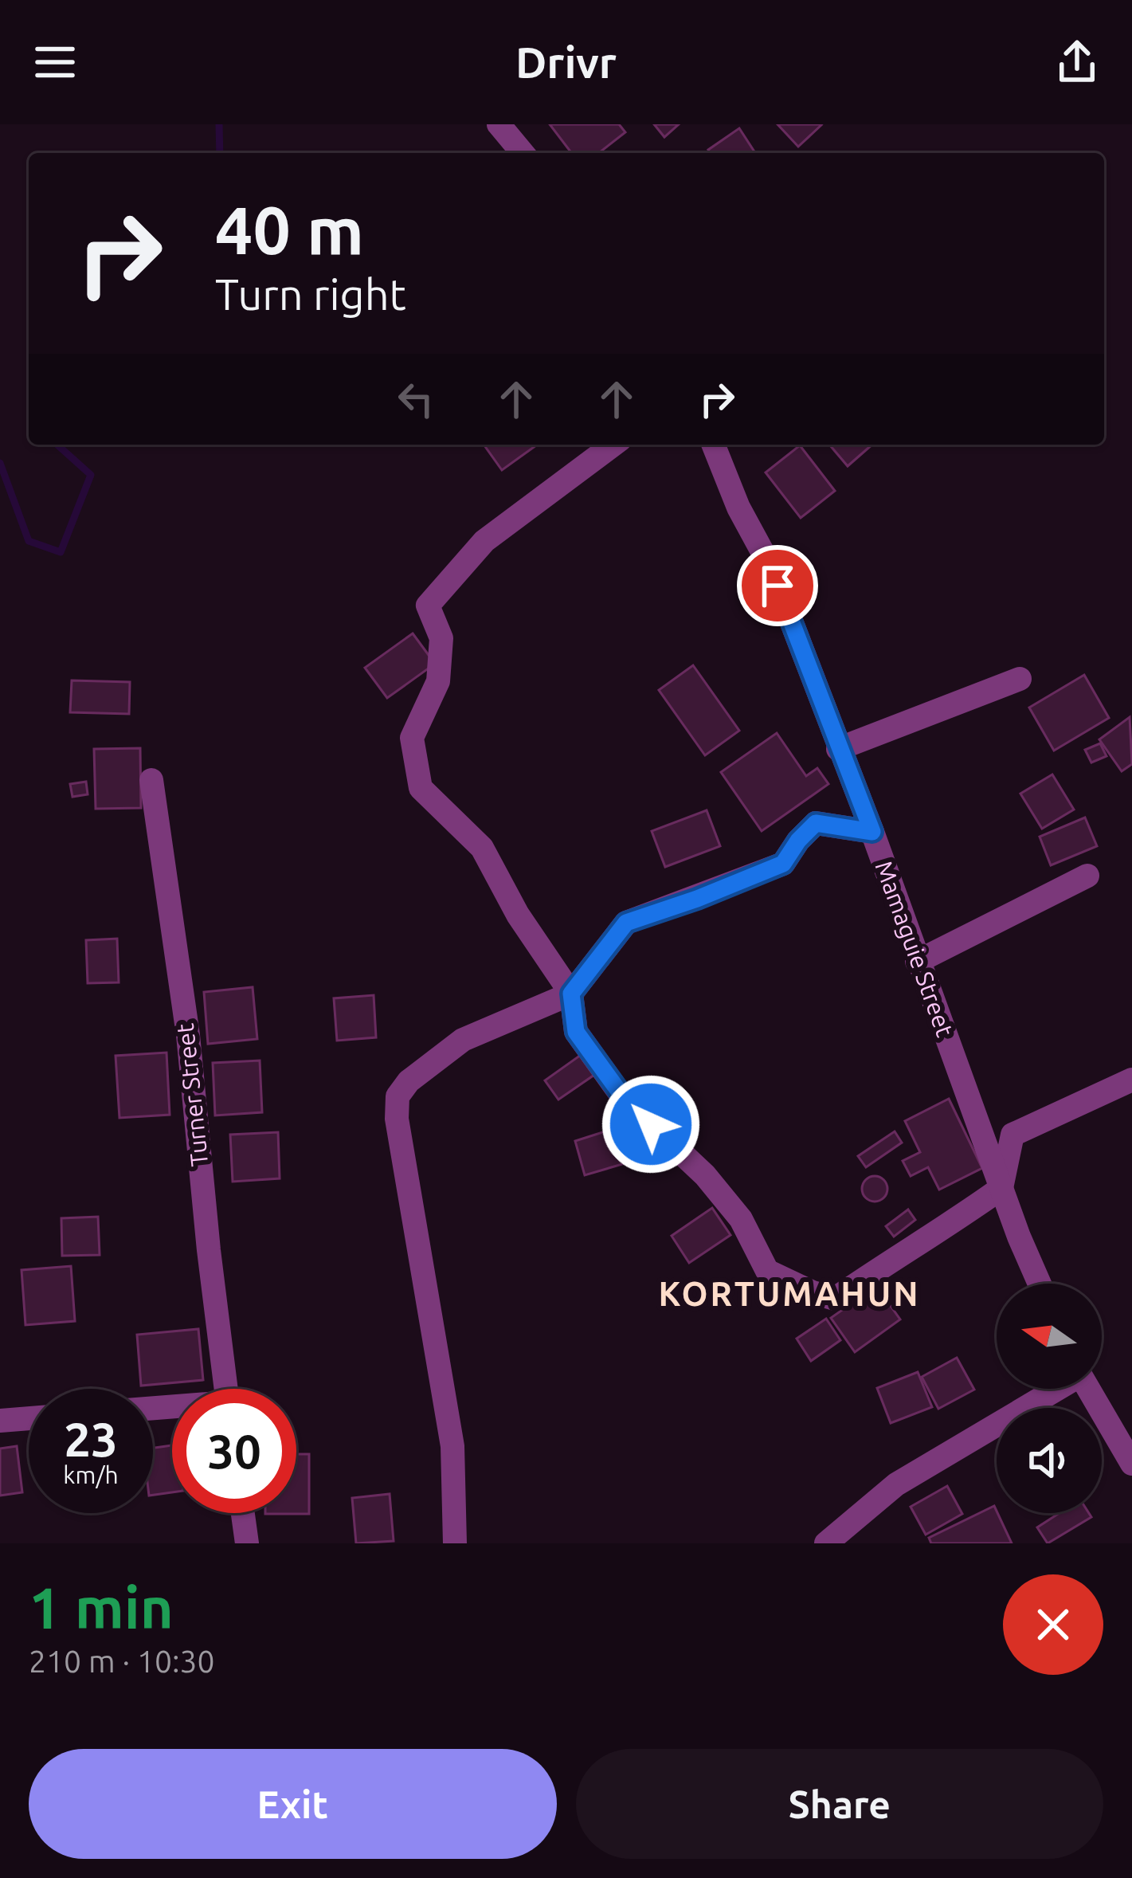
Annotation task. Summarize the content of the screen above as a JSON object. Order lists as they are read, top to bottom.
{
  "streets": {
    "street": ["Mamaguie Street", "Turner Street"]
  },
  "districts": ["KORTUMAHUN"],
  "north": "left",
  "page": {
    "header": "Drivr",
    "turn": ["40 m", "Turn right"],
    "speed": "23 km/h",
    "limit": "30",
    "heading": ["1 min", "210 m · 10:30"],
    "buttons": ["Exit", "Share"]
  }
}
